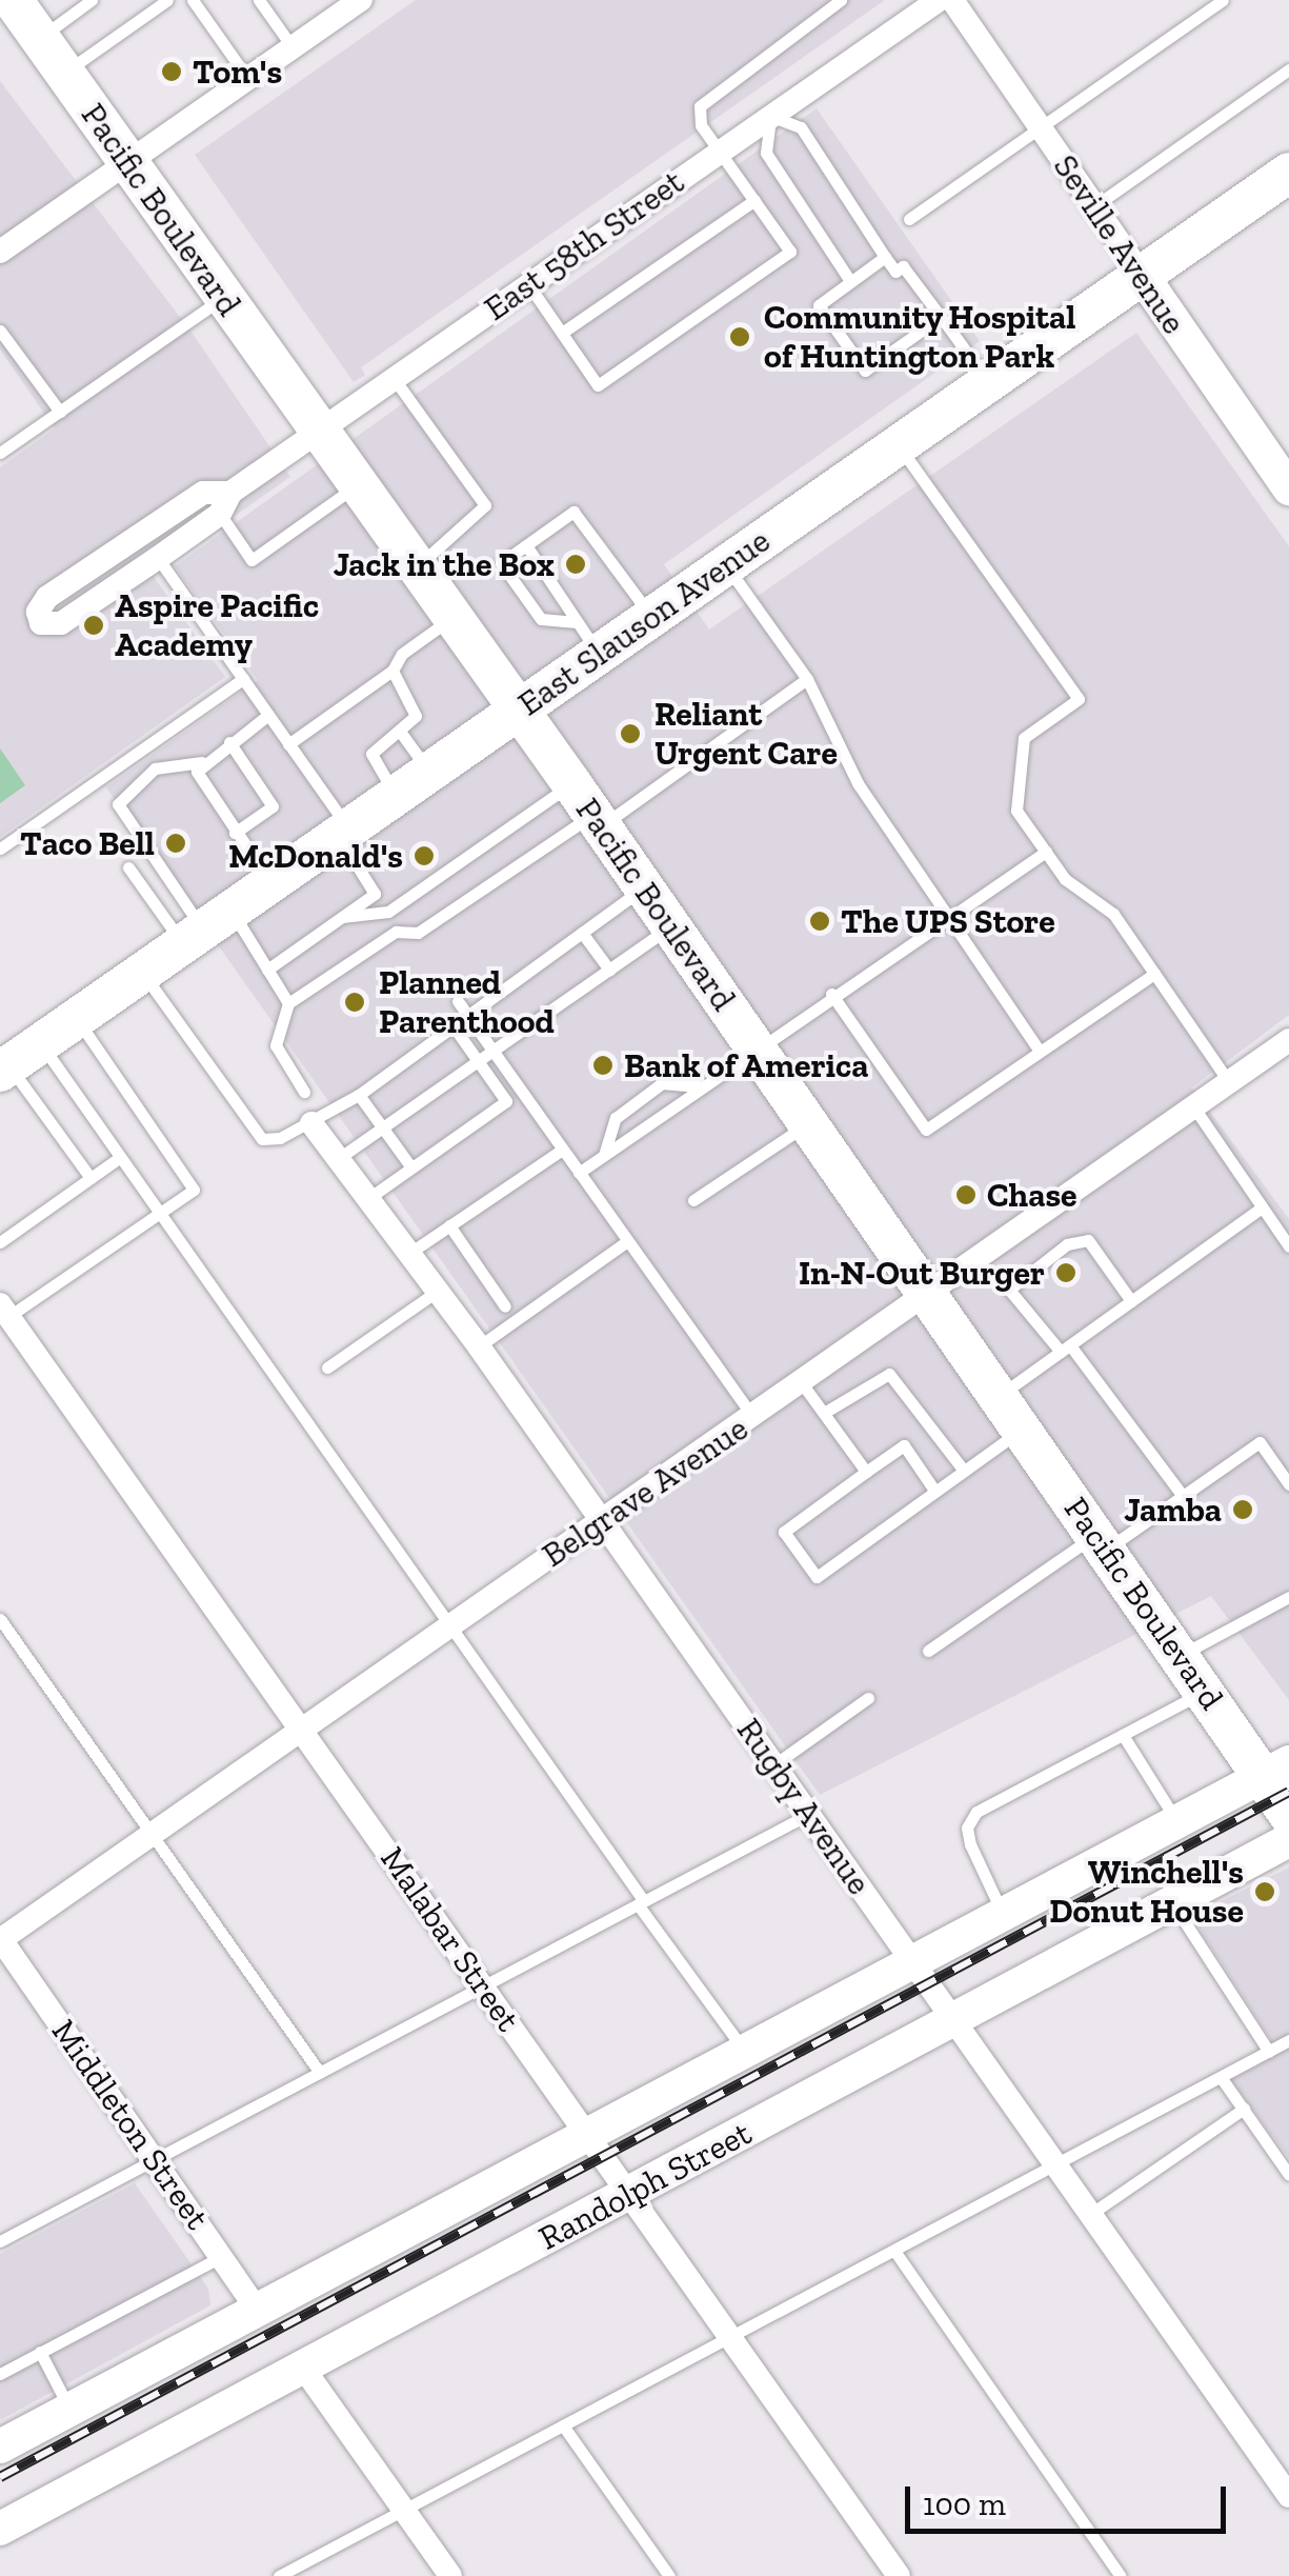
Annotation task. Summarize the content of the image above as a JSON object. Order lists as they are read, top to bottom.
{
  "streets": {
    "main road": ["Pacific Boulevard", "East Slauson Avenue"],
    "street": [
      "Seville Avenue",
      "East 58th Street",
      "Belgrave Avenue",
      "Rugby Avenue",
      "Malabar Street",
      "Middleton Street",
      "Randolph Street"
    ]
  },
  "crossings": [
    ["Pacific Boulevard", "East 58th Street"],
    ["Pacific Boulevard", "East Slauson Avenue"],
    ["Pacific Boulevard", "Belgrave Avenue"],
    ["Seville Avenue", "East Slauson Avenue"],
    ["Belgrave Avenue", "Rugby Avenue"],
    ["Belgrave Avenue", "Malabar Street"],
    ["Belgrave Avenue", "Middleton Street"],
    ["Rugby Avenue", "Randolph Street"],
    ["Malabar Street", "Randolph Street"]
  ],
  "places": [
    "Tom's",
    "Community Hospital of Huntington Park",
    "Jack in the Box",
    "Aspire Pacific Academy",
    "Reliant Urgent Care",
    "Taco Bell",
    "McDonald's",
    "The UPS Store",
    "Planned Parenthood",
    "Bank of America",
    "Chase",
    "In-N-Out Burger",
    "Jamba",
    "Winchell's Donut House"
  ],
  "scale_bar": "100 m"
}
